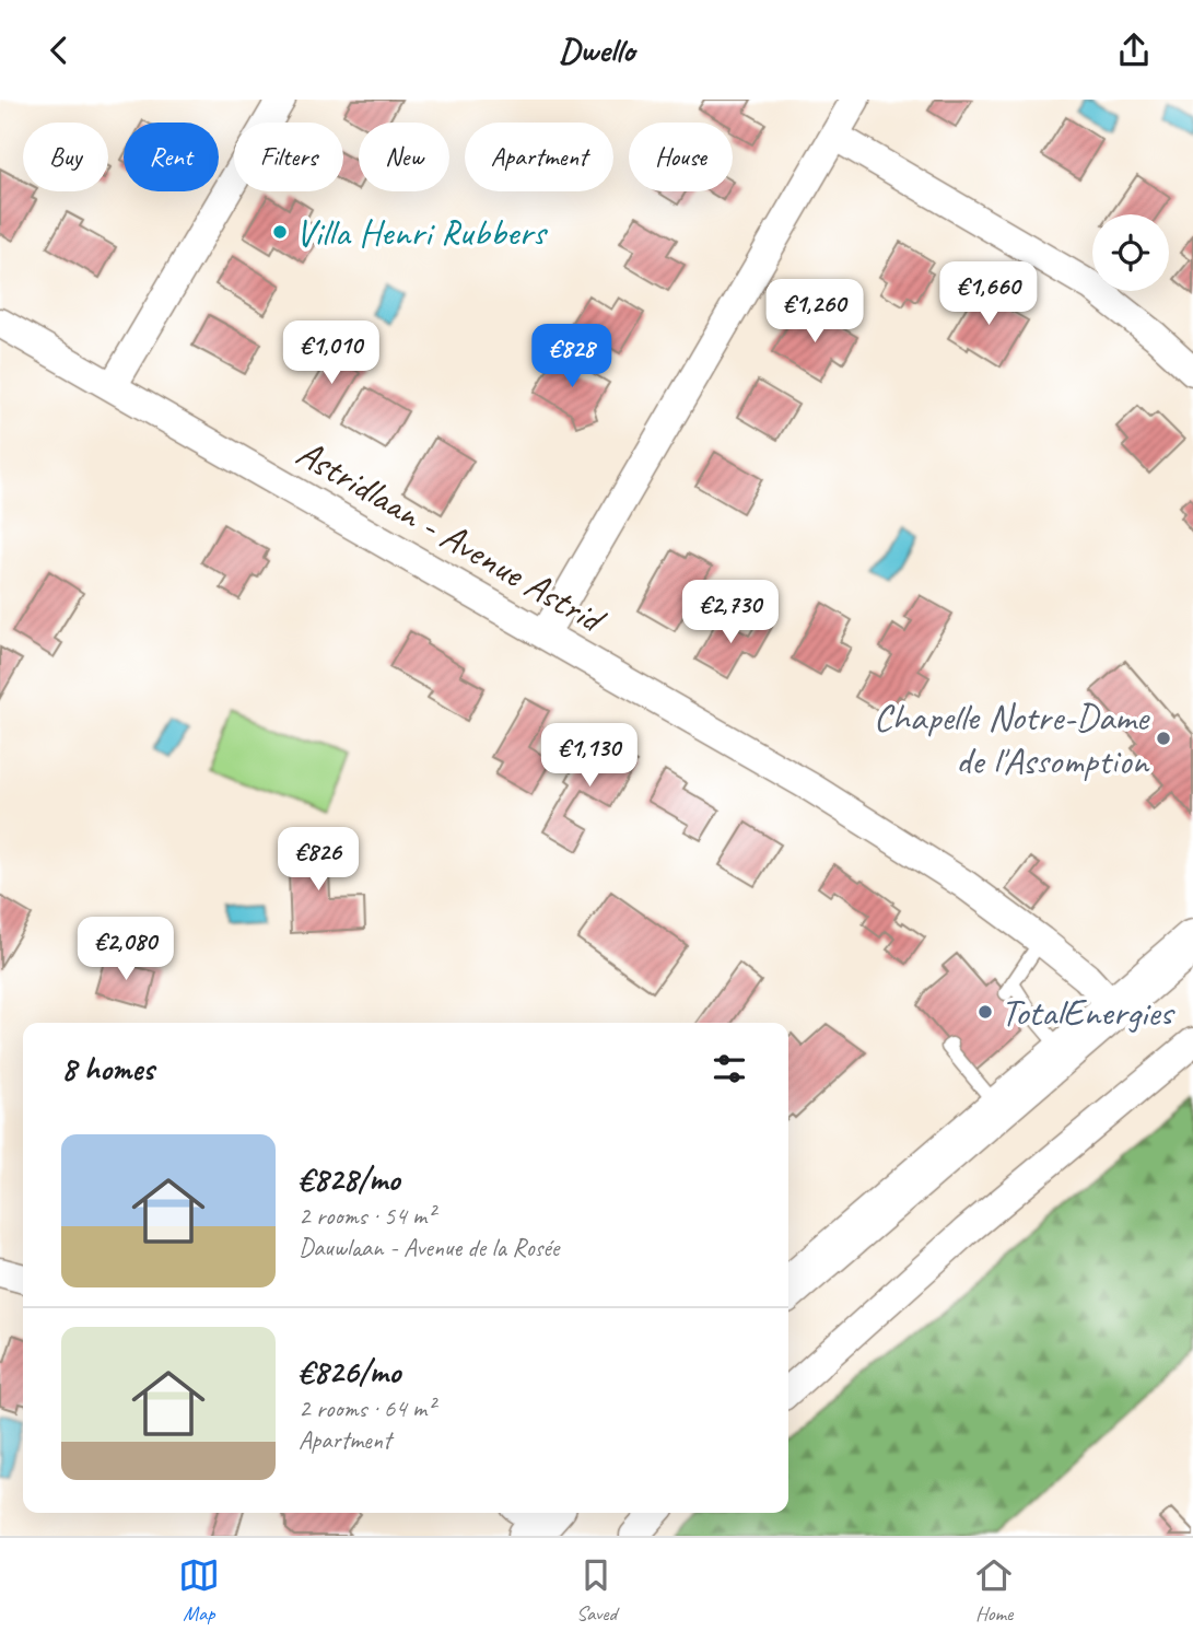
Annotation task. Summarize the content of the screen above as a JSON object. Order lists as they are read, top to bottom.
{
  "streets": {
    "street": ["Astridlaan - Avenue Astrid"]
  },
  "places": ["Villa Henri Rubbers", "Chapelle Notre-Dame de l'Assomption", "TotalEnergies"],
  "page": {
    "header": "Dwello",
    "chip": [
      "Buy",
      "Rent",
      "Filters",
      "New",
      "Apartment",
      "House"
    ],
    "price": [
      "€1,660",
      "€1,260",
      "€1,010",
      "€828",
      "€2,730",
      "€1,130",
      "€826",
      "€2,080"
    ],
    "heading": "8 homes",
    "list": [
      {
        "name": "€828/mo",
        "note": "2 rooms · 54 m² · Dauwlaan - Avenue de la Rosée"
      },
      {
        "name": "€826/mo",
        "note": "2 rooms · 64 m² · Apartment"
      }
    ],
    "tabs": ["Map", "Saved", "Home"]
  }
}
